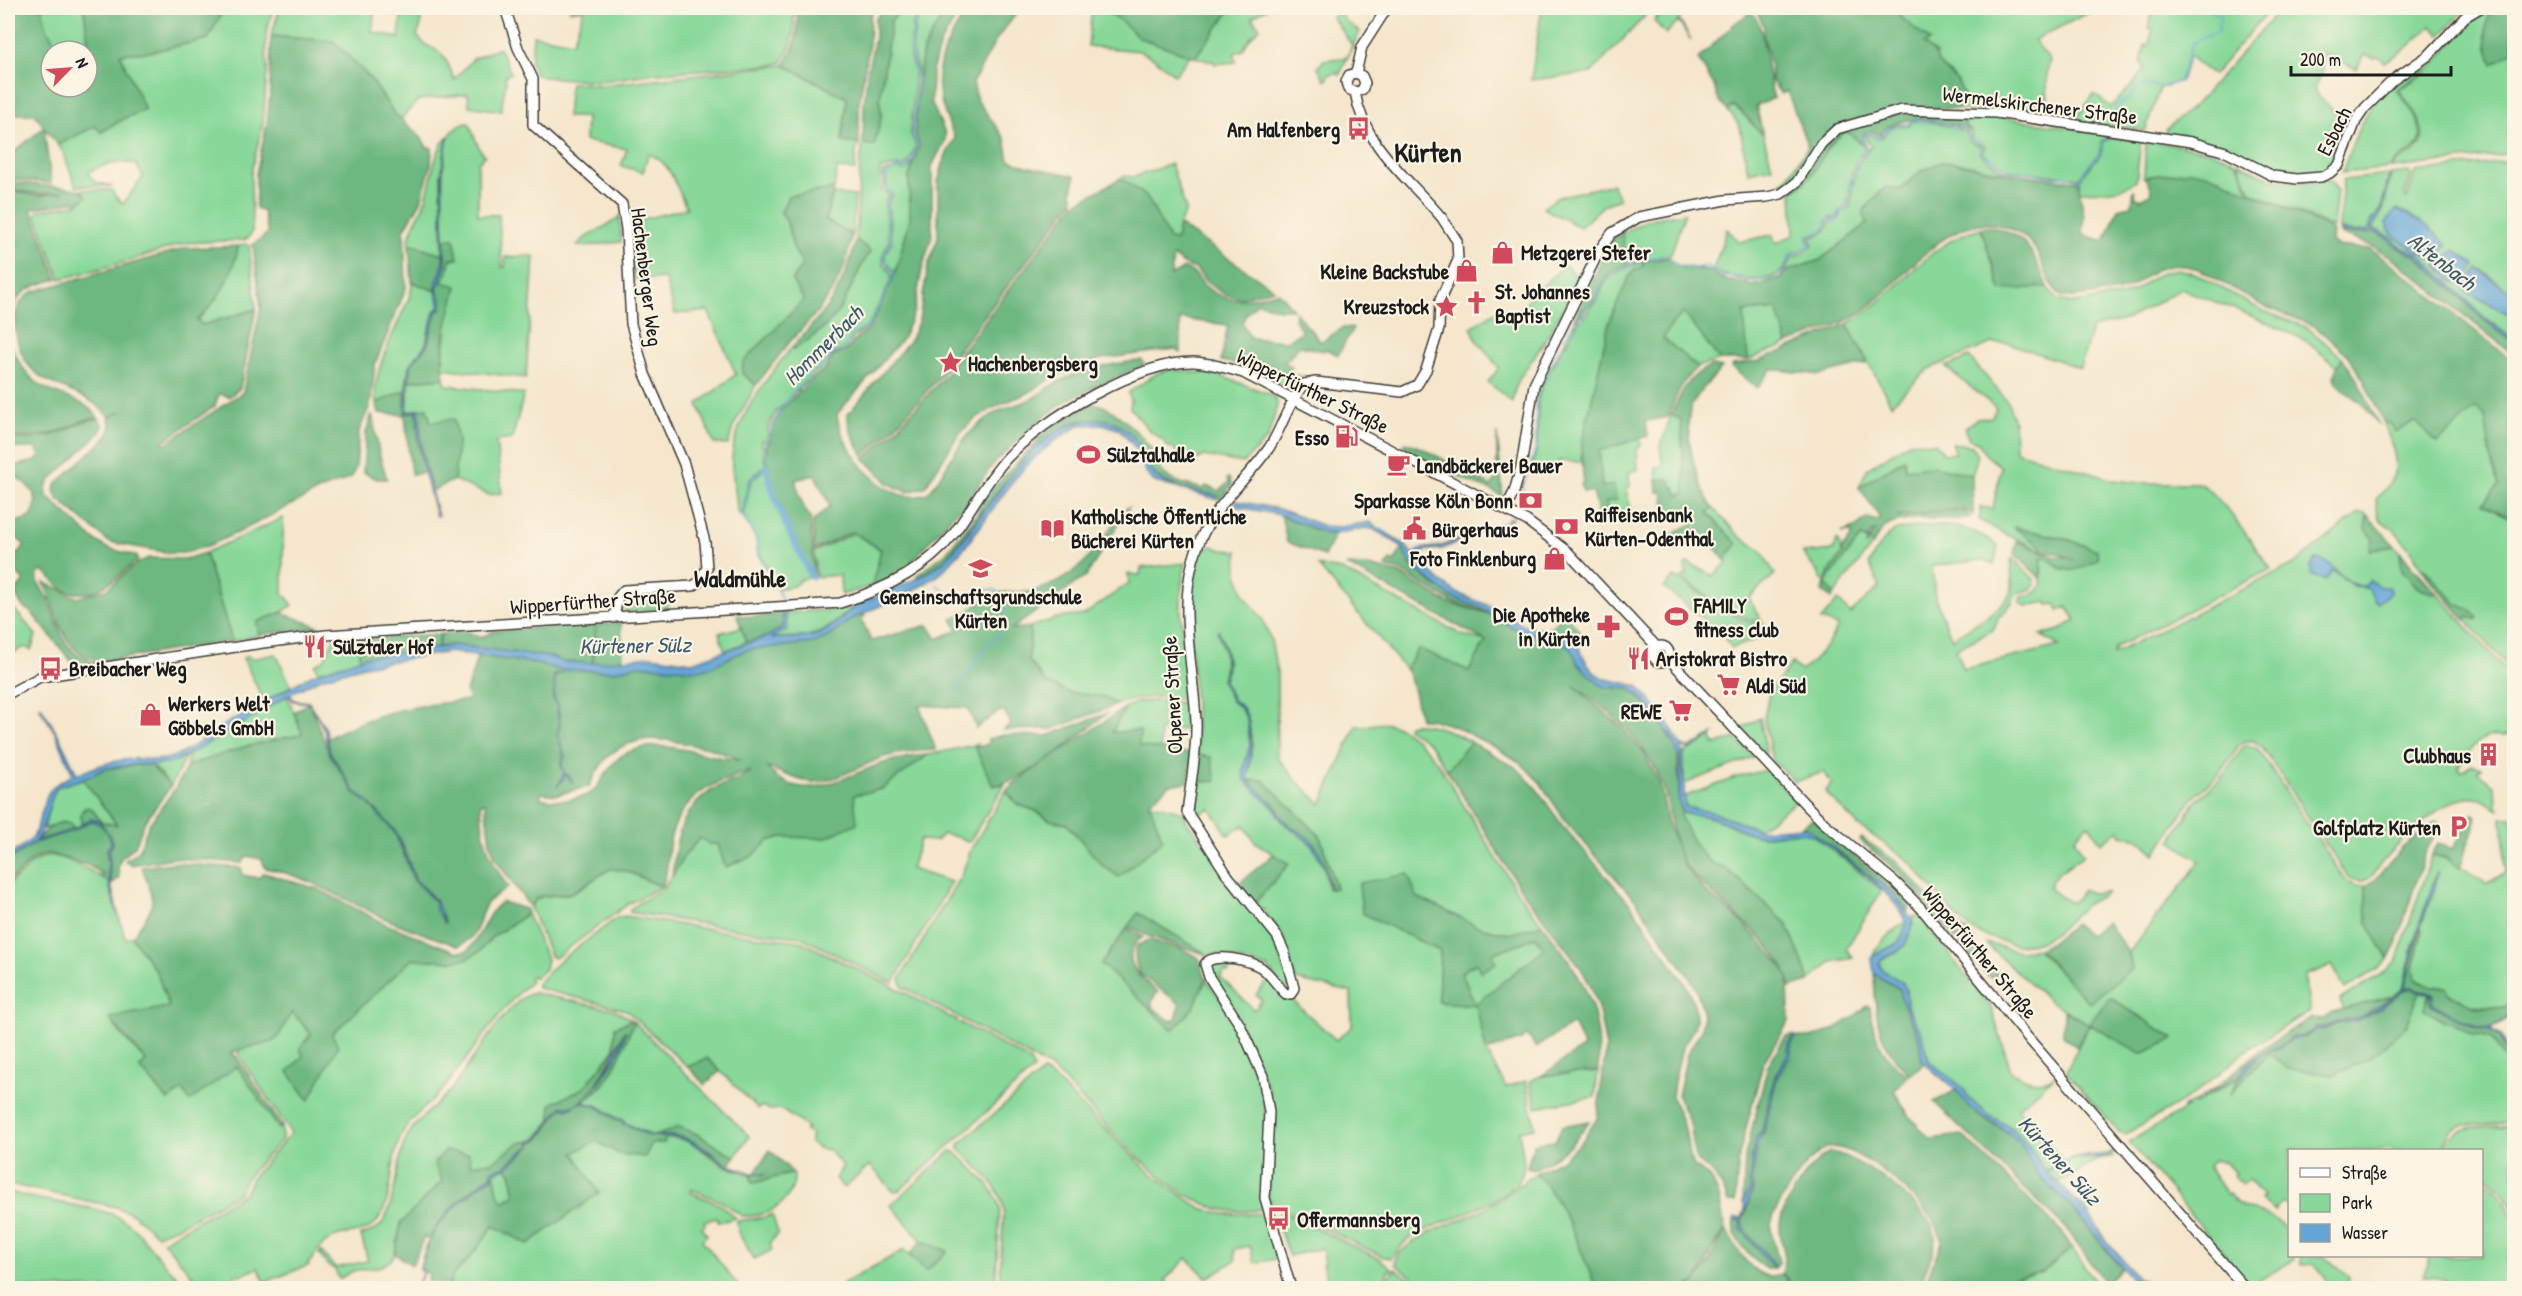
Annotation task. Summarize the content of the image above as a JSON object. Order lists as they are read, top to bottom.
{
  "streets": {
    "main road": [
      "Wermelskirchener Straße",
      "Esbach",
      "Hachenberger Weg",
      "Wipperfürther Straße",
      "Olpener Straße"
    ]
  },
  "crossings": [
    ["Wermelskirchener Straße", "Esbach"],
    ["Wermelskirchener Straße", "Wipperfürther Straße"],
    ["Hachenberger Weg", "Wipperfürther Straße"],
    ["Wipperfürther Straße", "Olpener Straße"]
  ],
  "districts": ["Kürten", "Waldmühle"],
  "water": ["Altenbach", "Hommerbach", "Kürtener Sülz"],
  "places": {
    "bus stop": ["Am Halfenberg", "Breibacher Weg", "Offermannsberg"],
    "shop": [
      "Metzgerei Stefer",
      "Kleine Backstube",
      "Foto Finklenburg",
      "Werkers Welt Göbbels GmbH"
    ],
    "church": ["St. Johannes Baptist"],
    "place": ["Kreuzstock", "Hachenbergsberg"],
    "fuel station": ["Esso"],
    "sports": ["Sülztalhalle", "FAMILY fitness club"],
    "cafe": ["Landbäckerei Bauer"],
    "bank": ["Sparkasse Köln Bonn", "Raiffeisenbank Kürten-Odenthal"],
    "library": ["Katholische Öffentliche Bücherei Kürten"],
    "public building": ["Bürgerhaus"],
    "school or university": ["Gemeinschaftsgrundschule Kürten"],
    "pharmacy": ["Die Apotheke in Kürten"],
    "restaurant": ["Sülztaler Hof", "Aristokrat Bistro"],
    "supermarket": ["Aldi Süd", "REWE"],
    "building": ["Clubhaus"],
    "parking": ["Golfplatz Kürten"]
  },
  "legend": ["Straße", "Park", "Wasser"],
  "scale_bar": "200 m",
  "north": "top right"
}
